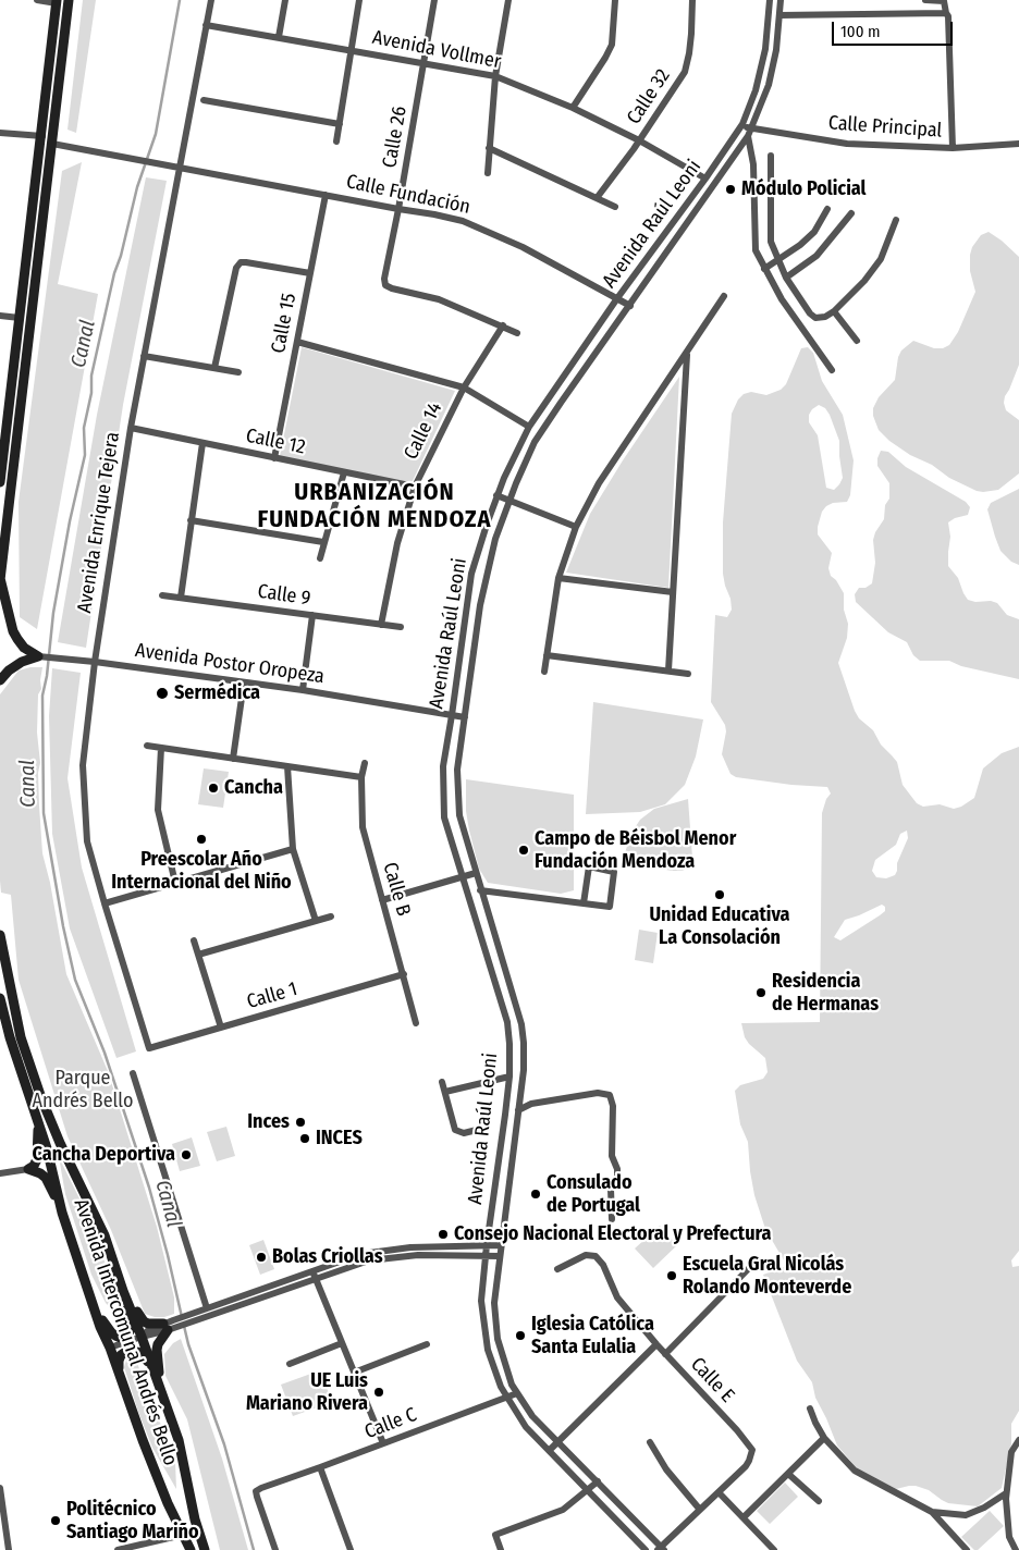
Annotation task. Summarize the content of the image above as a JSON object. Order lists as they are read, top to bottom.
{
  "streets": {
    "main road": ["Avenida Intercomunal Andrés Bello"],
    "street": [
      "Avenida Vollmer",
      "Calle 32",
      "Calle Principal",
      "Calle 26",
      "Calle Fundación",
      "Avenida Raúl Leoni",
      "Calle 15",
      "Calle 14",
      "Calle 12",
      "Avenida Enrique Tejera",
      "Calle 9",
      "Avenida Postor Oropeza",
      "Calle B",
      "Calle 1",
      "Calle E",
      "Calle C"
    ]
  },
  "crossings": [
    ["Avenida Vollmer", "Calle 32"],
    ["Avenida Vollmer", "Calle 26"],
    ["Avenida Vollmer", "Avenida Raúl Leoni"],
    ["Avenida Vollmer", "Avenida Enrique Tejera"],
    ["Calle Principal", "Avenida Raúl Leoni"],
    ["Calle 26", "Calle Fundación"],
    ["Calle 26", "Calle 14"],
    ["Calle Fundación", "Avenida Raúl Leoni"],
    ["Calle Fundación", "Calle 15"],
    ["Calle Fundación", "Avenida Enrique Tejera"],
    ["Avenida Raúl Leoni", "Avenida Postor Oropeza"],
    ["Avenida Raúl Leoni", "Calle E"],
    ["Avenida Raúl Leoni", "Calle C"],
    ["Calle 15", "Calle 12"],
    ["Calle 14", "Calle 12"],
    ["Calle 14", "Calle 9"],
    ["Calle 12", "Avenida Enrique Tejera"],
    ["Avenida Enrique Tejera", "Avenida Postor Oropeza"],
    ["Avenida Enrique Tejera", "Calle 1"],
    ["Calle B", "Calle 1"]
  ],
  "districts": ["URBANIZACIÓN FUNDACIÓN MENDOZA"],
  "water": ["Canal"],
  "parks": ["Parque Andrés Bello"],
  "places": [
    "Módulo Policial",
    "Sermédica",
    "Cancha",
    "Preescolar Año Internacional del Niño",
    "Campo de Béisbol Menor Fundación Mendoza",
    "Unidad Educativa La Consolación",
    "Residencia de Hermanas",
    "Inces",
    "INCES",
    "Cancha Deportiva",
    "Consulado de Portugal",
    "Consejo Nacional Electoral y Prefectura",
    "Bolas Criollas",
    "Escuela Gral Nicolás Rolando Monteverde",
    "Iglesia Católica Santa Eulalia",
    "UE Luis Mariano Rivera",
    "Politécnico Santiago Mariño"
  ],
  "scale_bar": "100 m"
}
